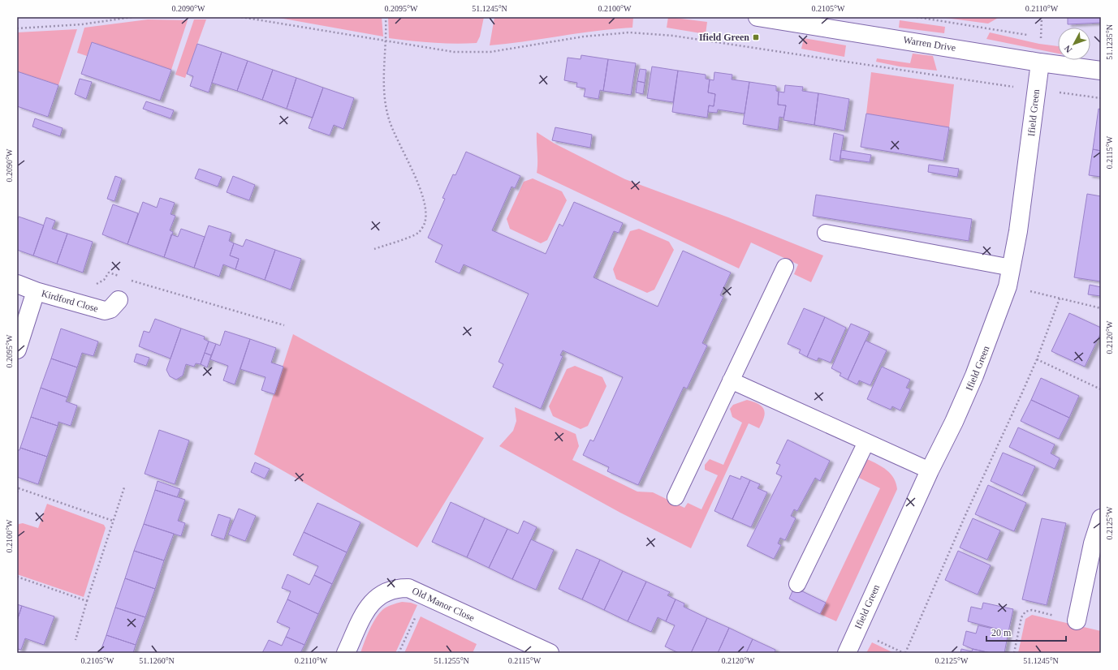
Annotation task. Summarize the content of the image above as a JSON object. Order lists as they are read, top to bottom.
{
  "streets": {
    "street": [
      "Warren Drive",
      "Ifield Green",
      "Kirdford Close",
      "Old Manor Close"
    ]
  },
  "crossings": [
    ["Warren Drive", "Ifield Green"]
  ],
  "places": {
    "transit": ["Ifield Green"]
  },
  "scale_bar": "20 m",
  "north": "bottom left",
  "coordinates": [
    "0.2090°W",
    "0.2095°W",
    "51.1245°N",
    "0.2100°W",
    "0.2105°W",
    "0.2110°W",
    "51.1235°N",
    "0.2115°W",
    "0.2120°W",
    "0.2125°W",
    "51.1260°N",
    "51.1255°N"
  ]
}
